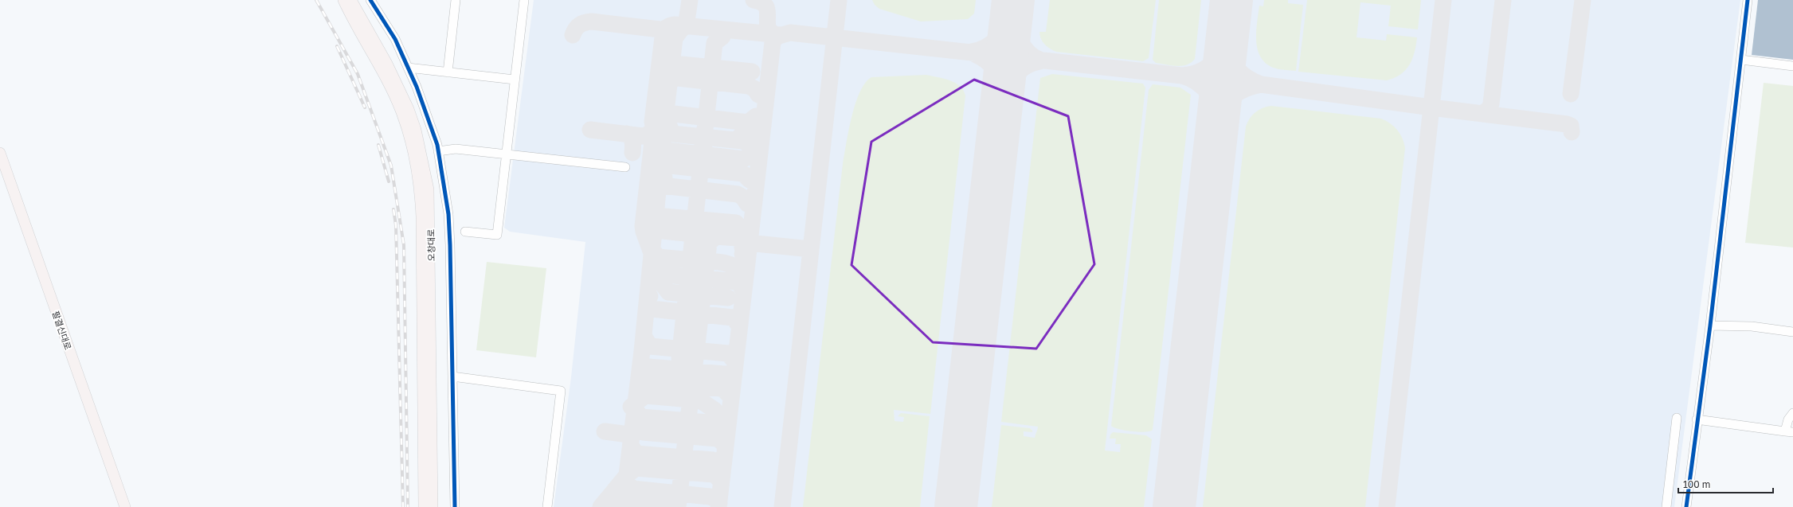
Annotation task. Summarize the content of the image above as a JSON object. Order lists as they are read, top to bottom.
{
  "streets": {
    "main road": ["오창대로", "팔결신대로"]
  },
  "scale_bar": "100 m"
}
